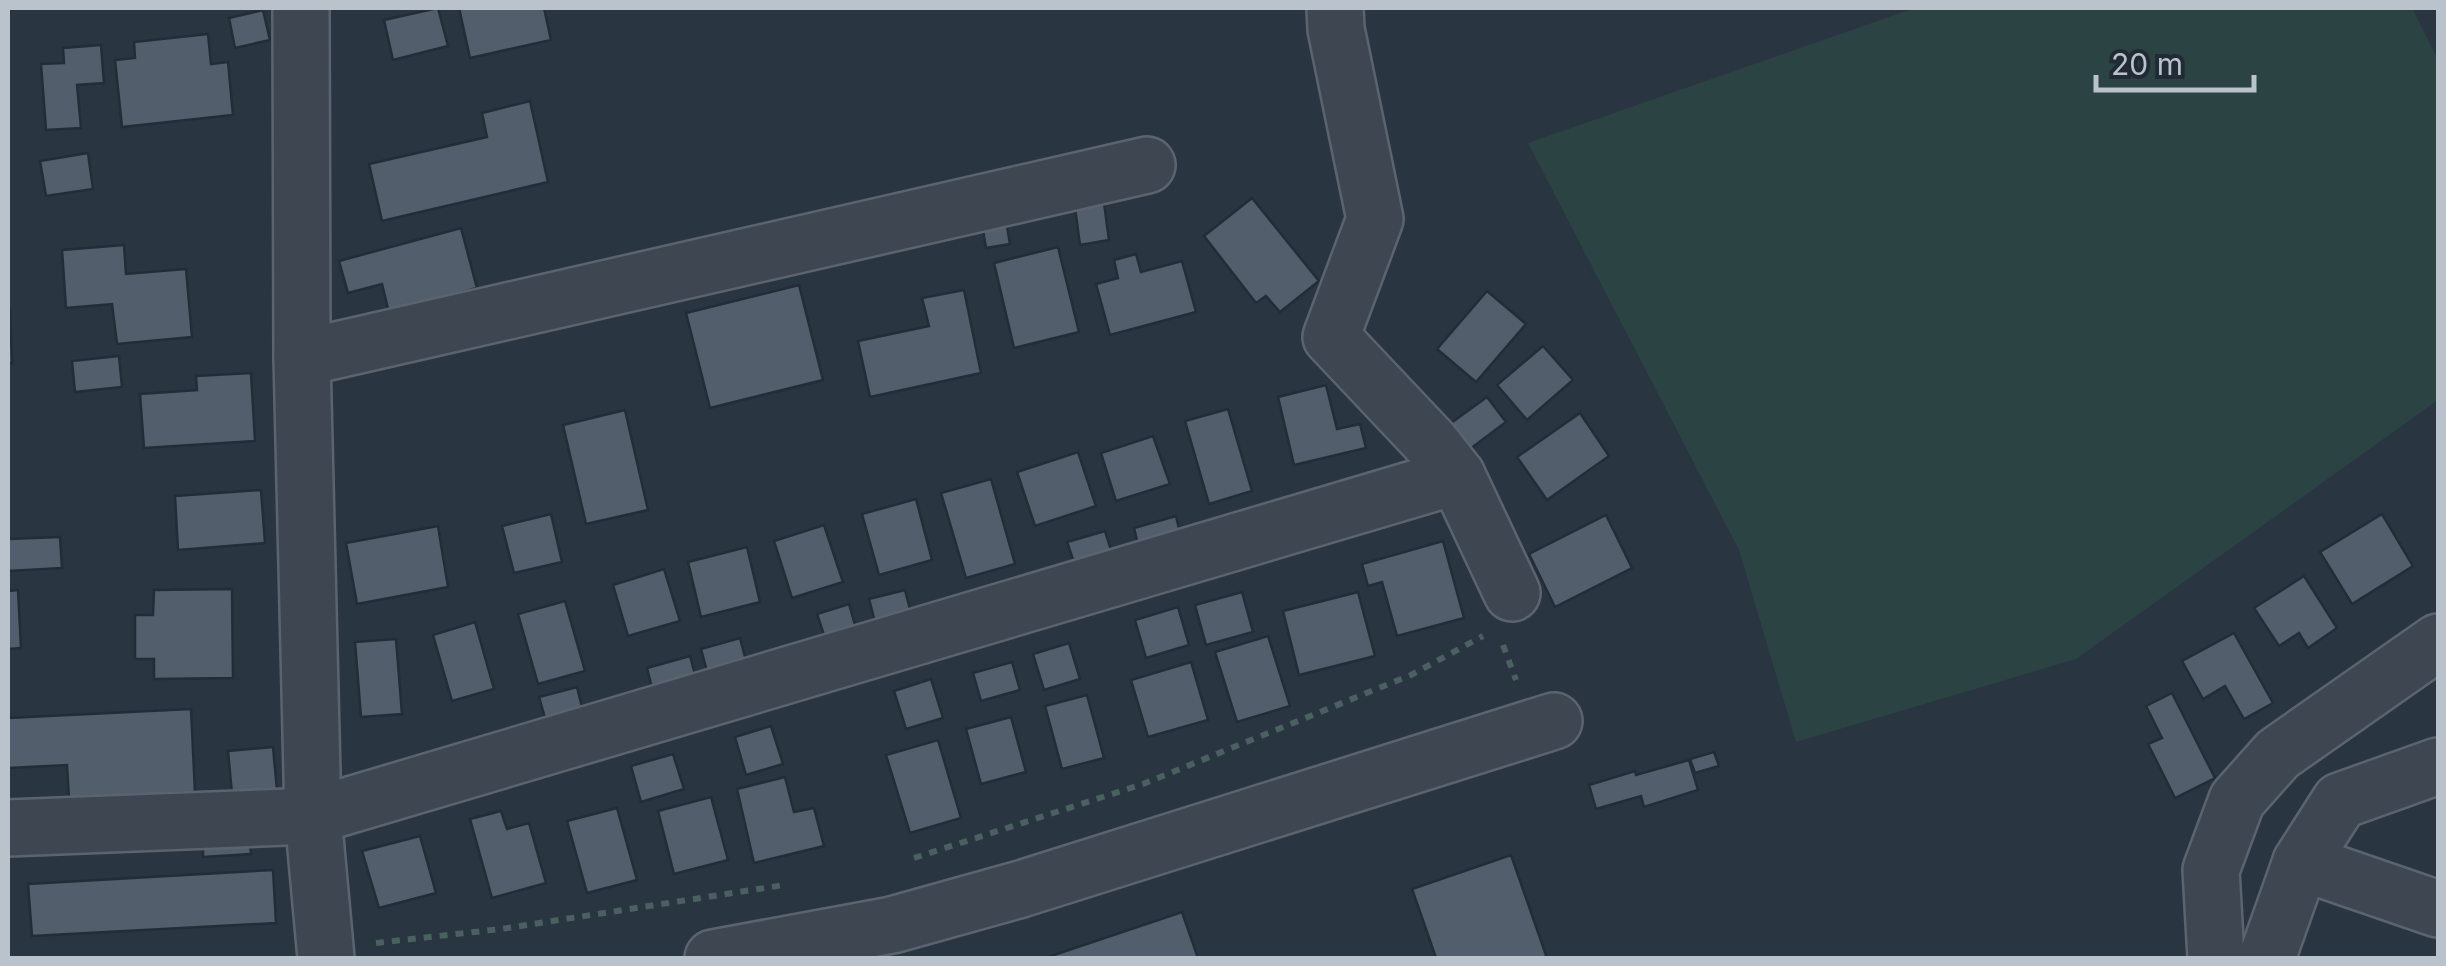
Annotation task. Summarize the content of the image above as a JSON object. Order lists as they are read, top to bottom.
{
  "scale_bar": "20 m"
}
